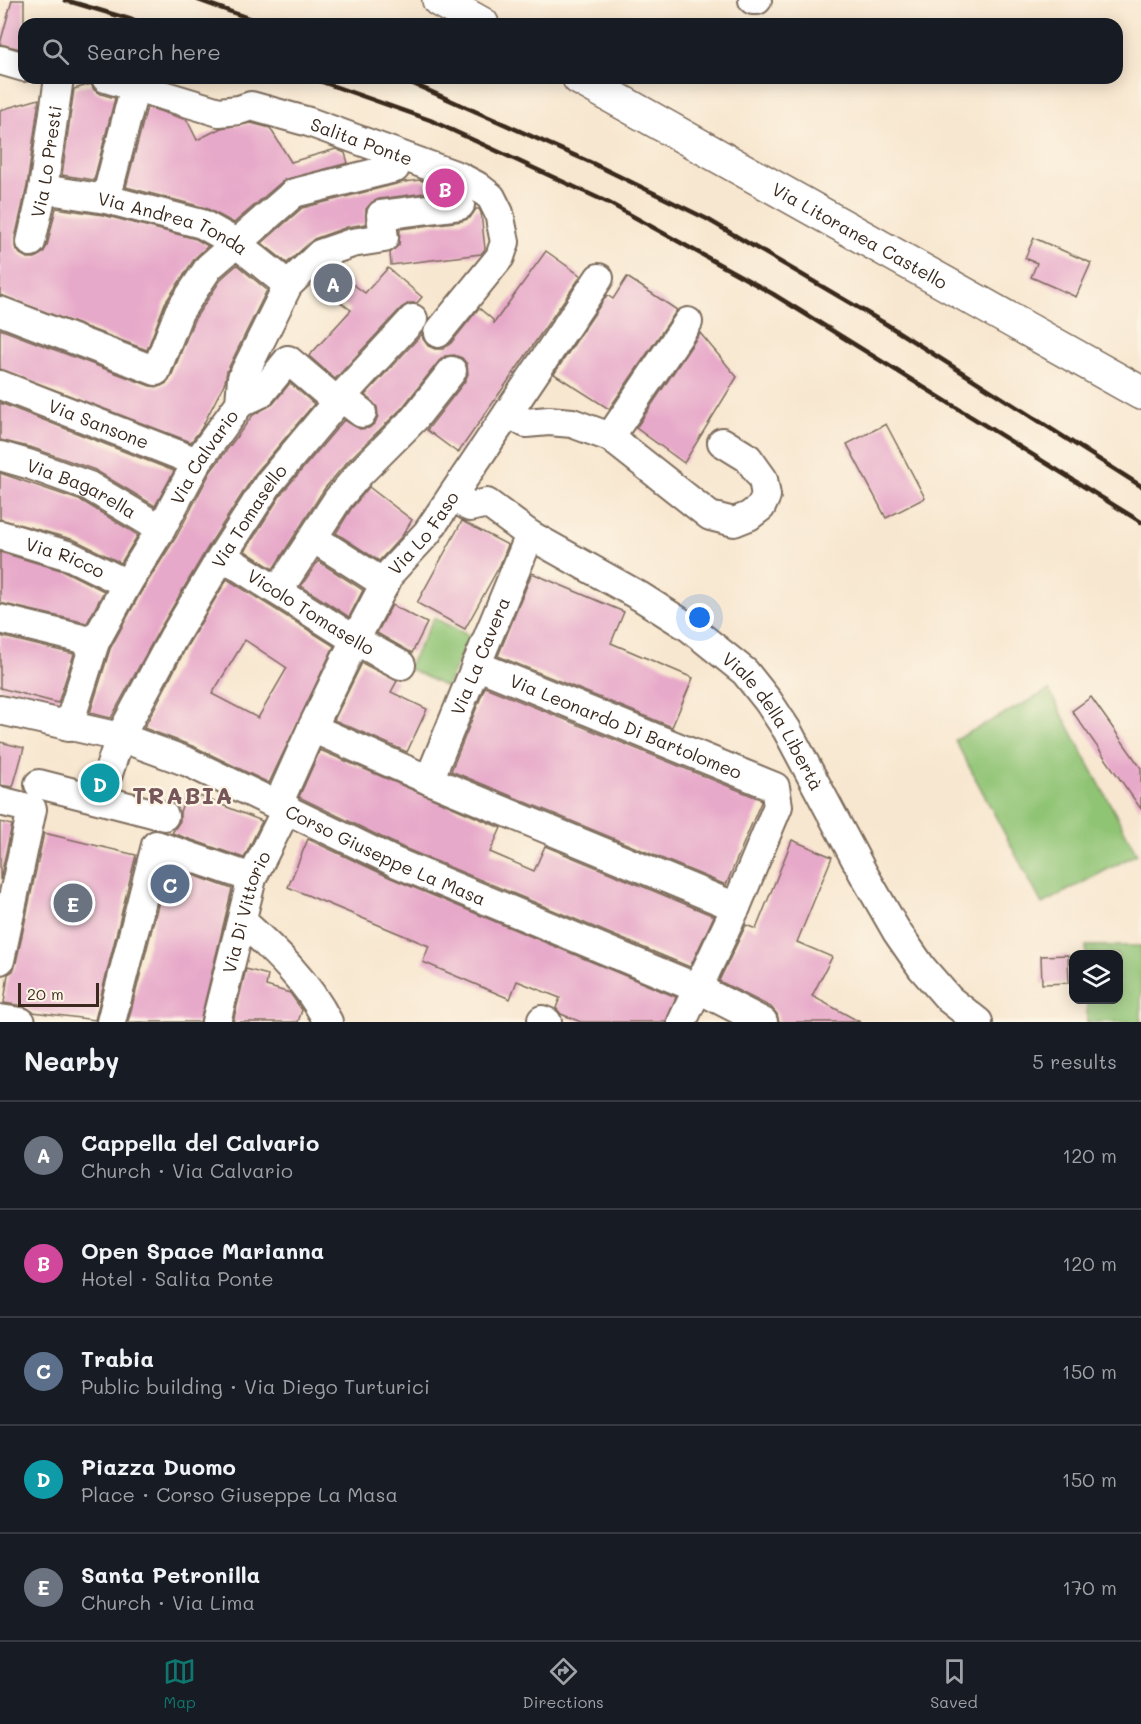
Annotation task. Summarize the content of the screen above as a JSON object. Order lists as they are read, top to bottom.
{
  "streets": {
    "main road": ["Via Litoranea Castello"],
    "street": [
      "Salita Ponte",
      "Via Lo Presti",
      "Via Andrea Tonda",
      "Via Sansone",
      "Via Calvario",
      "Via Bagarella",
      "Via Tomasello",
      "Via Lo Faso",
      "Via Ricco",
      "Vicolo Tomasello",
      "Via La Cavera",
      "Viale della Libertà",
      "Via Leonardo Di Bartolomeo",
      "Corso Giuseppe La Masa",
      "Via Di Vittorio"
    ]
  },
  "crossings": [
    ["Via Lo Presti", "Via Andrea Tonda"],
    ["Via Andrea Tonda", "Via Calvario"],
    ["Via Sansone", "Via Calvario"],
    ["Via Calvario", "Via Bagarella"],
    ["Via Calvario", "Via Ricco"],
    ["Via Calvario", "Corso Giuseppe La Masa"],
    ["Via Tomasello", "Vicolo Tomasello"],
    ["Via Tomasello", "Corso Giuseppe La Masa"],
    ["Via Lo Faso", "Vicolo Tomasello"],
    ["Via Lo Faso", "Viale della Libertà"],
    ["Via Lo Faso", "Corso Giuseppe La Masa"],
    ["Via Lo Faso", "Via Di Vittorio"],
    ["Via La Cavera", "Viale della Libertà"],
    ["Via La Cavera", "Via Leonardo Di Bartolomeo"],
    ["Corso Giuseppe La Masa", "Via Di Vittorio"]
  ],
  "districts": ["TRABIA"],
  "scale_bar": "20 m",
  "page": {
    "search": "Search here",
    "pins": [
      "B",
      "A",
      "D",
      "C",
      "E"
    ],
    "scale": "20 m",
    "heading": ["Nearby", "5 results"],
    "list": [
      {
        "mark": "A",
        "name": "Cappella del Calvario",
        "note": "Church · Via Calvario",
        "value": "120 m"
      },
      {
        "mark": "B",
        "name": "Open Space Marianna",
        "note": "Hotel · Salita Ponte",
        "value": "120 m"
      },
      {
        "mark": "C",
        "name": "Trabia",
        "note": "Public building · Via Diego Turturici",
        "value": "150 m"
      },
      {
        "mark": "D",
        "name": "Piazza Duomo",
        "note": "Place · Corso Giuseppe La Masa",
        "value": "150 m"
      },
      {
        "mark": "E",
        "name": "Santa Petronilla",
        "note": "Church · Via Lima",
        "value": "170 m"
      }
    ],
    "nav": ["Map", "Directions", "Saved"]
  }
}
